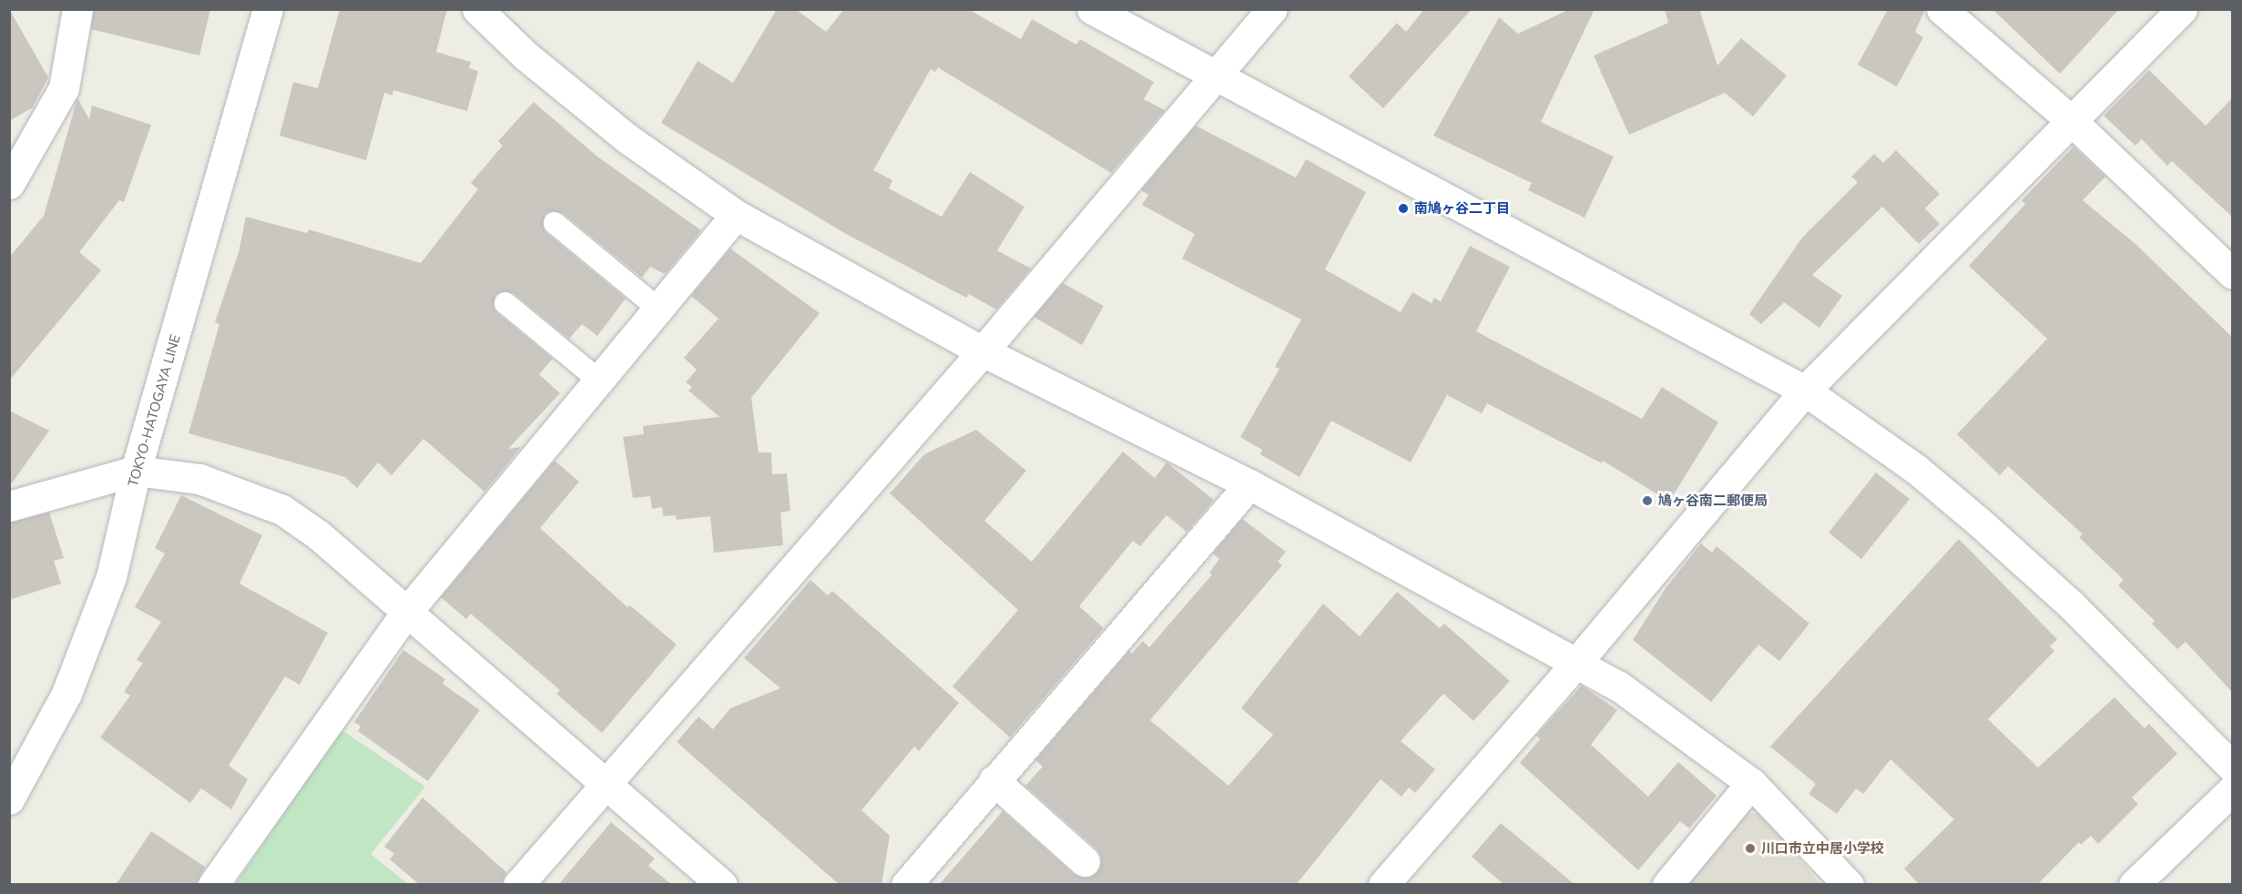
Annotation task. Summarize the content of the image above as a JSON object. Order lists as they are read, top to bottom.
{
  "streets": {
    "street": ["TOKYO-HATOGAYA LINE"]
  },
  "places": ["南鳩ヶ谷二丁目", "鳩ヶ谷南二郵便局", "川口市立中居小学校"]
}
